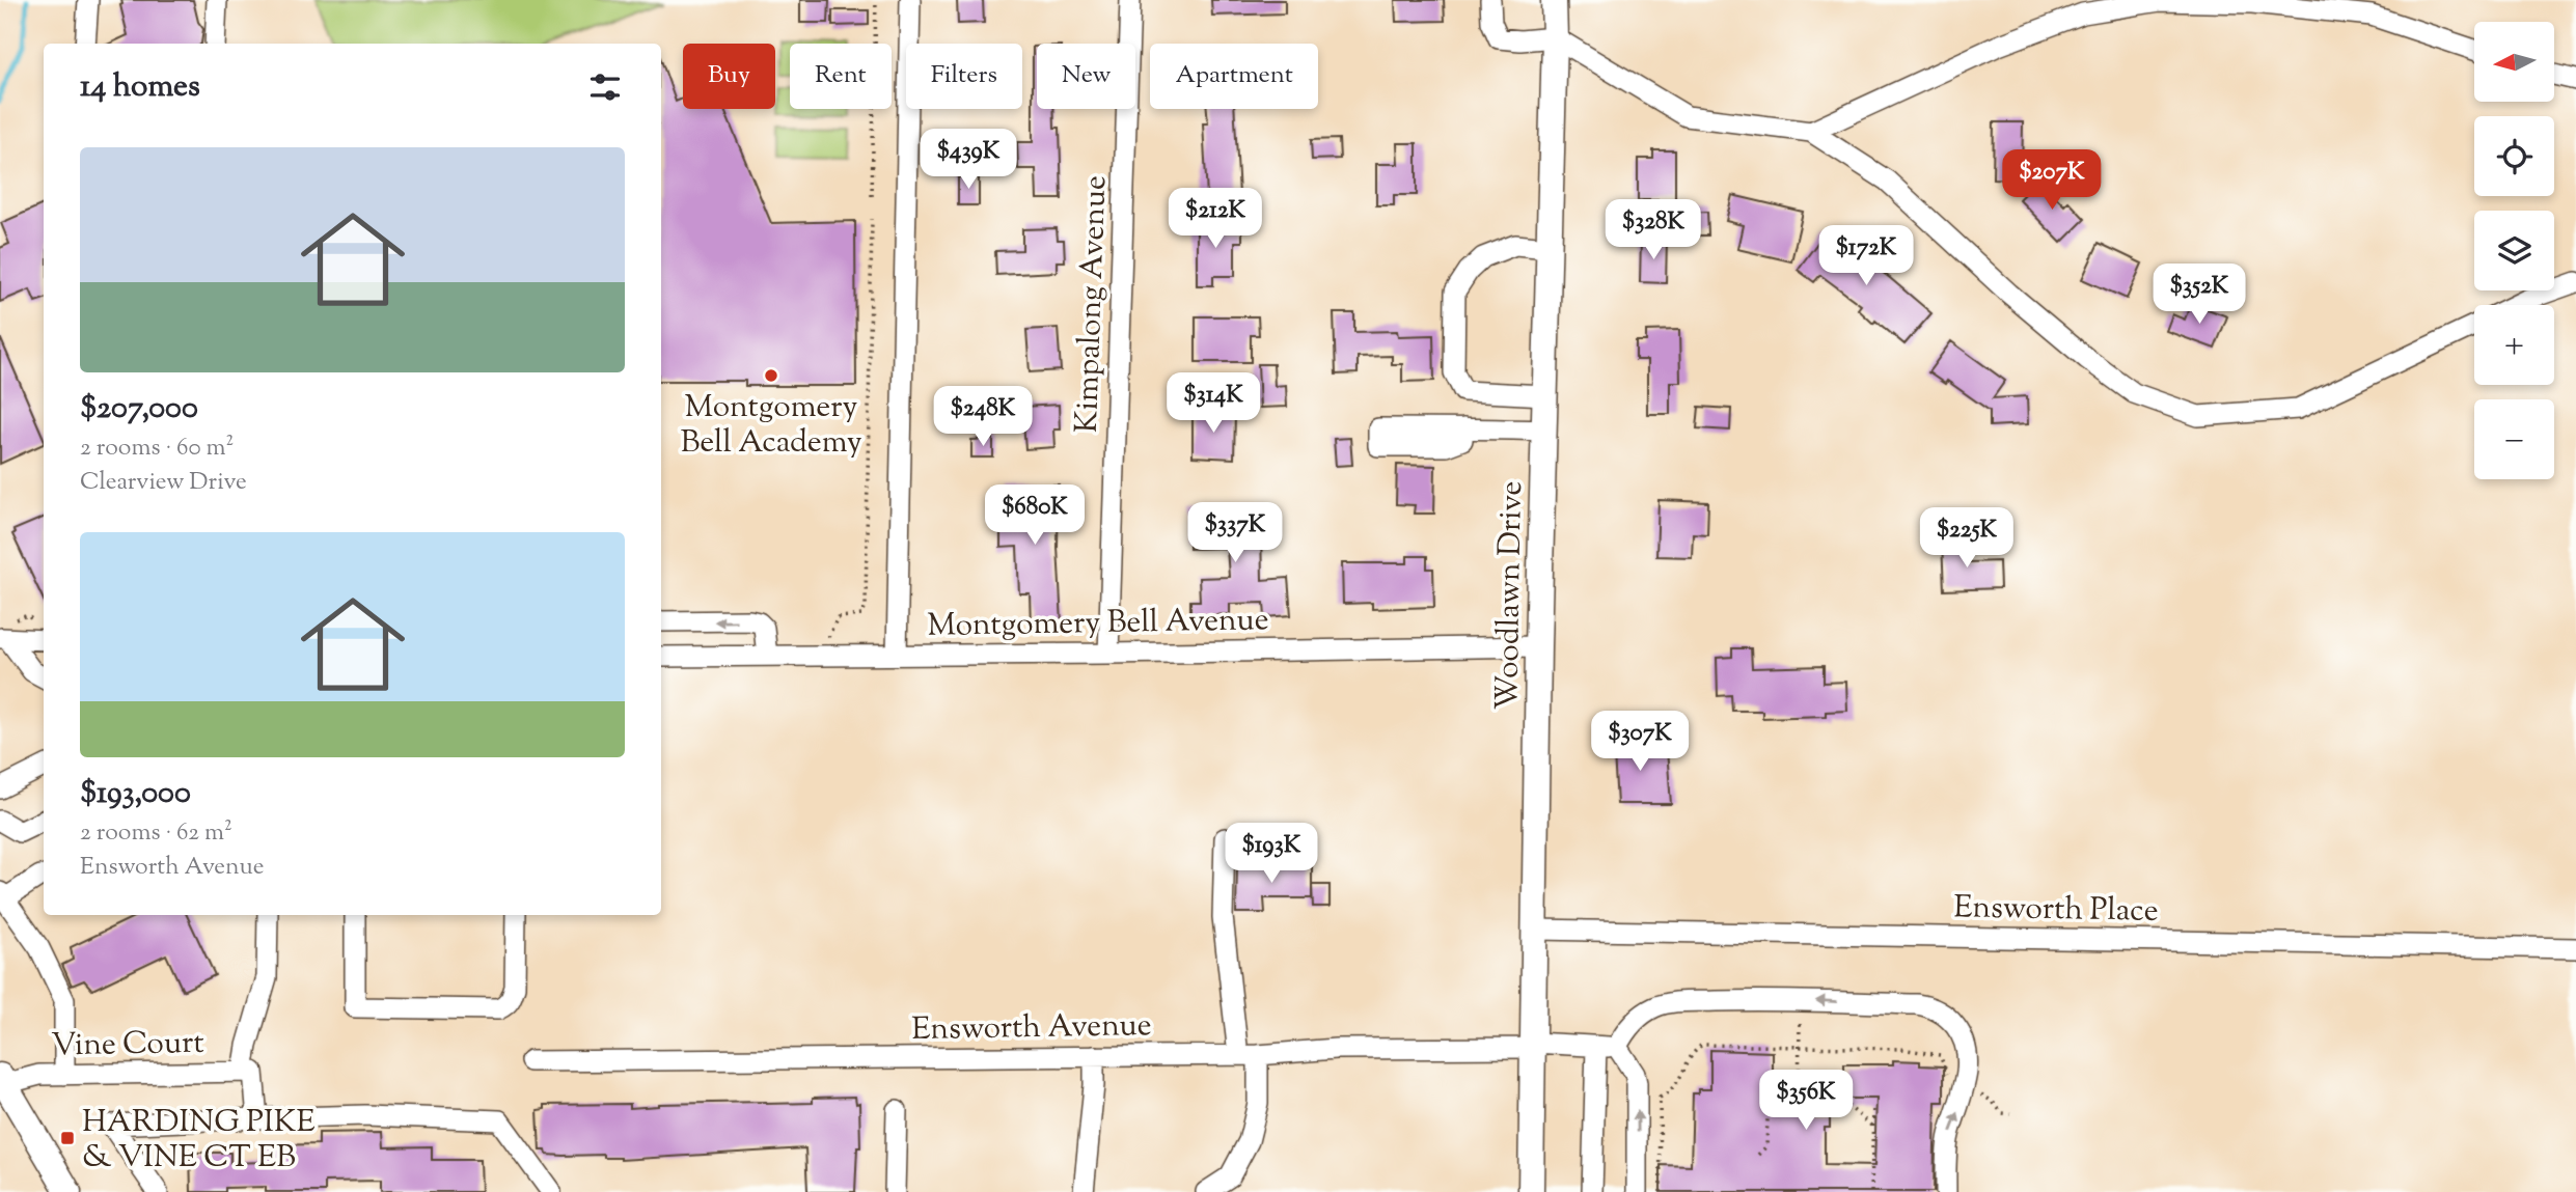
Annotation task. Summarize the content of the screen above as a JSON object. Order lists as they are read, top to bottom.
{
  "streets": {
    "main road": ["Woodlawn Drive"],
    "street": [
      "Kimpalong Avenue",
      "Montgomery Bell Avenue",
      "Ensworth Place",
      "Ensworth Avenue",
      "Vine Court"
    ]
  },
  "crossings": [
    ["Kimpalong Avenue", "Montgomery Bell Avenue"],
    ["Woodlawn Drive", "Montgomery Bell Avenue"],
    ["Woodlawn Drive", "Ensworth Place"],
    ["Woodlawn Drive", "Ensworth Avenue"]
  ],
  "places": {
    "other": ["Montgomery Bell Academy"],
    "transit": ["HARDING PIKE & VINE CT EB"]
  },
  "north": "left",
  "page": {
    "map_buttons": ["+", "−"],
    "chip": [
      "Buy",
      "Rent",
      "Filters",
      "New",
      "Apartment"
    ],
    "heading": "14 homes",
    "price": [
      "$439K",
      "$207K",
      "$212K",
      "$328K",
      "$172K",
      "$352K",
      "$314K",
      "$248K",
      "$680K",
      "$337K",
      "$225K",
      "$307K",
      "$193K",
      "$356K"
    ],
    "list": [
      {
        "name": "$207,000",
        "note": "2 rooms · 60 m² · Clearview Drive"
      },
      {
        "name": "$193,000",
        "note": "2 rooms · 62 m² · Ensworth Avenue"
      }
    ]
  }
}
